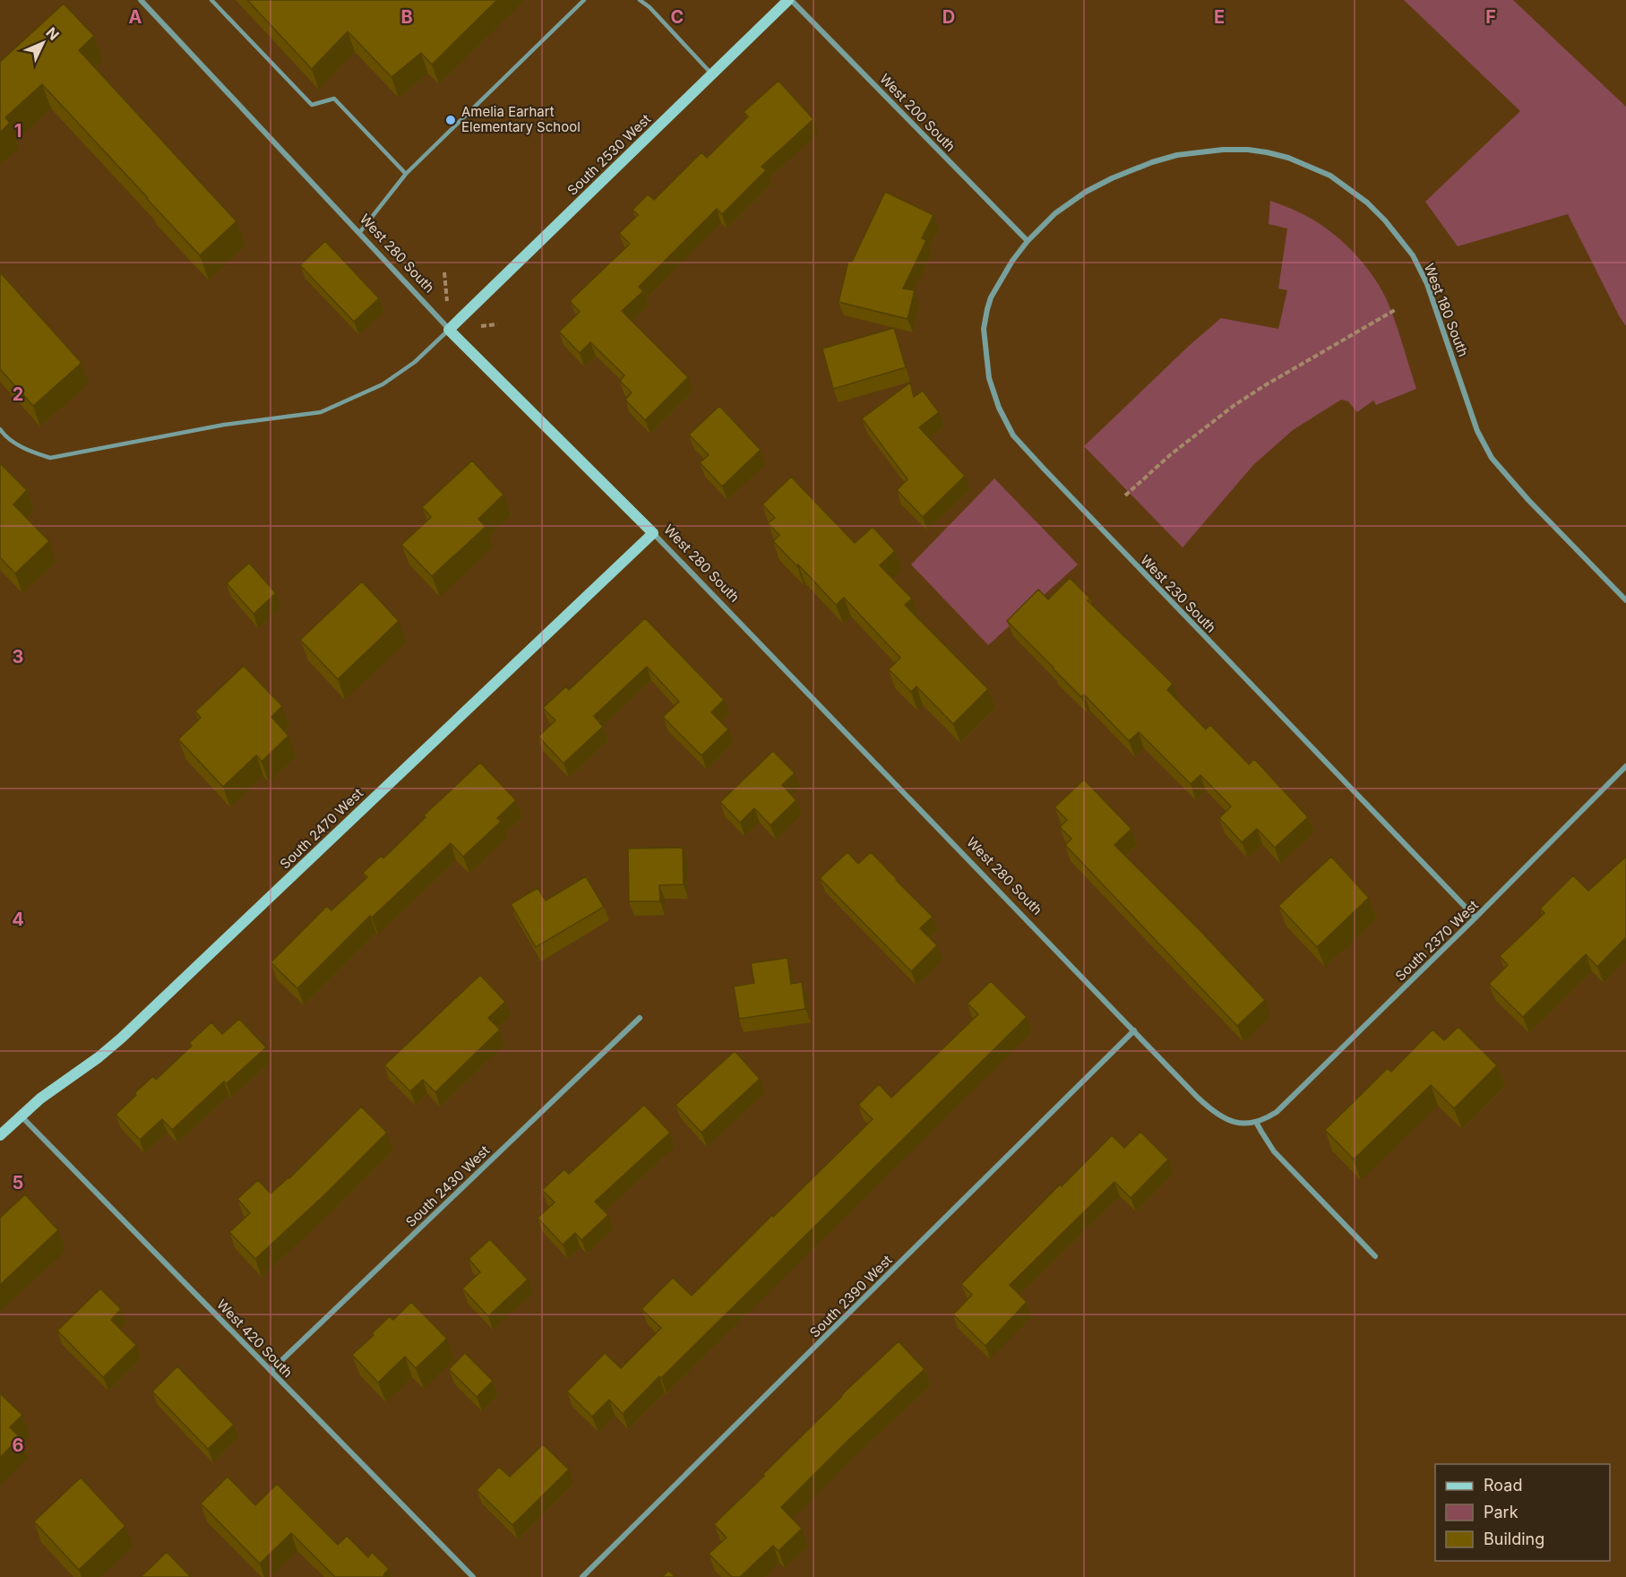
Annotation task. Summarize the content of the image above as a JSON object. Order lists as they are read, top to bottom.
{
  "streets": {
    "street": [
      "West 200 South",
      "South 2530 West",
      "West 280 South",
      "West 180 South",
      "West 230 South",
      "South 2470 West",
      "South 2370 West",
      "South 2430 West",
      "South 2390 West",
      "West 420 South"
    ]
  },
  "crossings": [
    ["West 200 South", "South 2530 West"],
    ["West 200 South", "West 180 South"],
    ["West 200 South", "West 230 South"],
    ["South 2530 West", "West 280 South"],
    ["West 280 South", "South 2470 West"],
    ["West 280 South", "South 2370 West"],
    ["West 280 South", "South 2390 West"],
    ["West 180 South", "West 230 South"],
    ["West 230 South", "South 2370 West"],
    ["South 2470 West", "West 420 South"],
    ["South 2430 West", "West 420 South"]
  ],
  "places": ["Amelia Earhart Elementary School"],
  "legend": ["Road", "Park", "Building"],
  "north": "top right",
  "grid": {
    "columns": [
      "A",
      "B",
      "C",
      "D",
      "E",
      "F"
    ],
    "rows": [
      "1",
      "2",
      "3",
      "4",
      "5",
      "6"
    ]
  }
}
